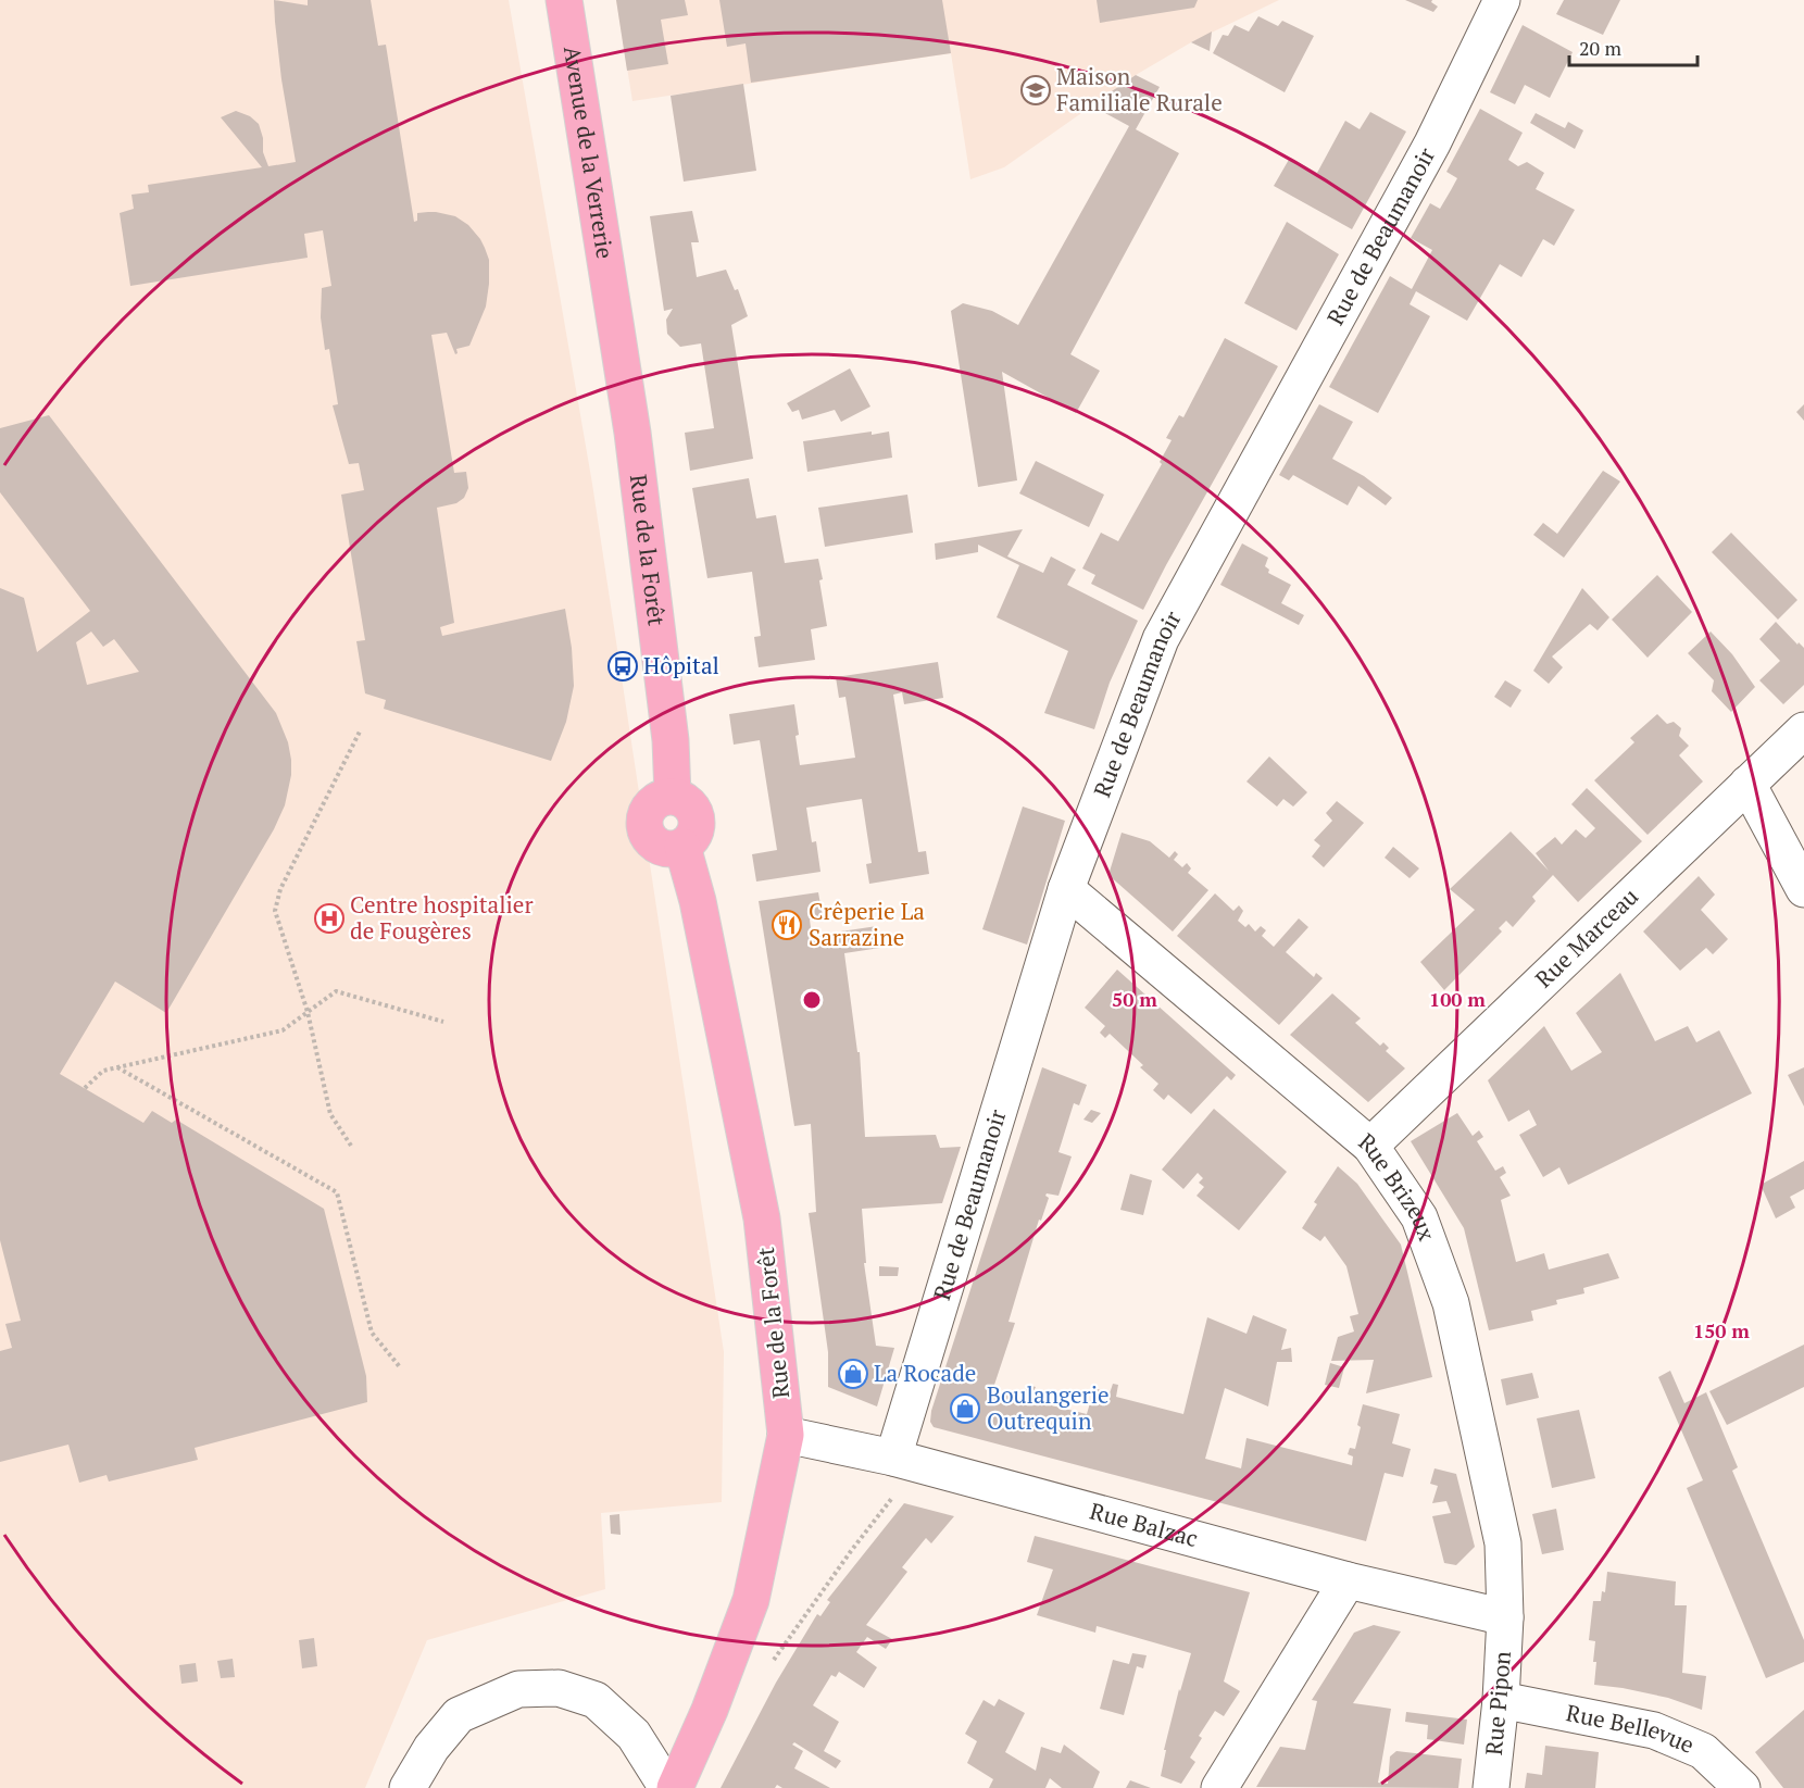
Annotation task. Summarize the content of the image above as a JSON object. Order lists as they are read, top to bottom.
{
  "streets": {
    "main road": ["Avenue de la Verrerie", "Rue de la Forêt"],
    "street": [
      "Rue de Beaumanoir",
      "Rue Marceau",
      "Rue Brizeux",
      "Rue Balzac",
      "Rue Pipon",
      "Rue Bellevue"
    ]
  },
  "crossings": [
    ["Avenue de la Verrerie", "Rue de la Forêt"],
    ["Rue de Beaumanoir", "Rue Brizeux"],
    ["Rue de Beaumanoir", "Rue Balzac"],
    ["Rue de la Forêt", "Rue Balzac"],
    ["Rue Marceau", "Rue Brizeux"],
    ["Rue Brizeux", "Rue Balzac"],
    ["Rue Brizeux", "Rue Pipon"],
    ["Rue Balzac", "Rue Pipon"],
    ["Rue Pipon", "Rue Bellevue"]
  ],
  "places": {
    "school or university": ["Maison Familiale Rurale"],
    "bus stop": ["Hôpital"],
    "hospital": ["Centre hospitalier de Fougères"],
    "restaurant": ["Crêperie La Sarrazine"],
    "shop": ["La Rocade", "Boulangerie Outrequin"]
  },
  "scale_bar": "20 m",
  "rings": ["50 m", "100 m", "150 m"]
}
